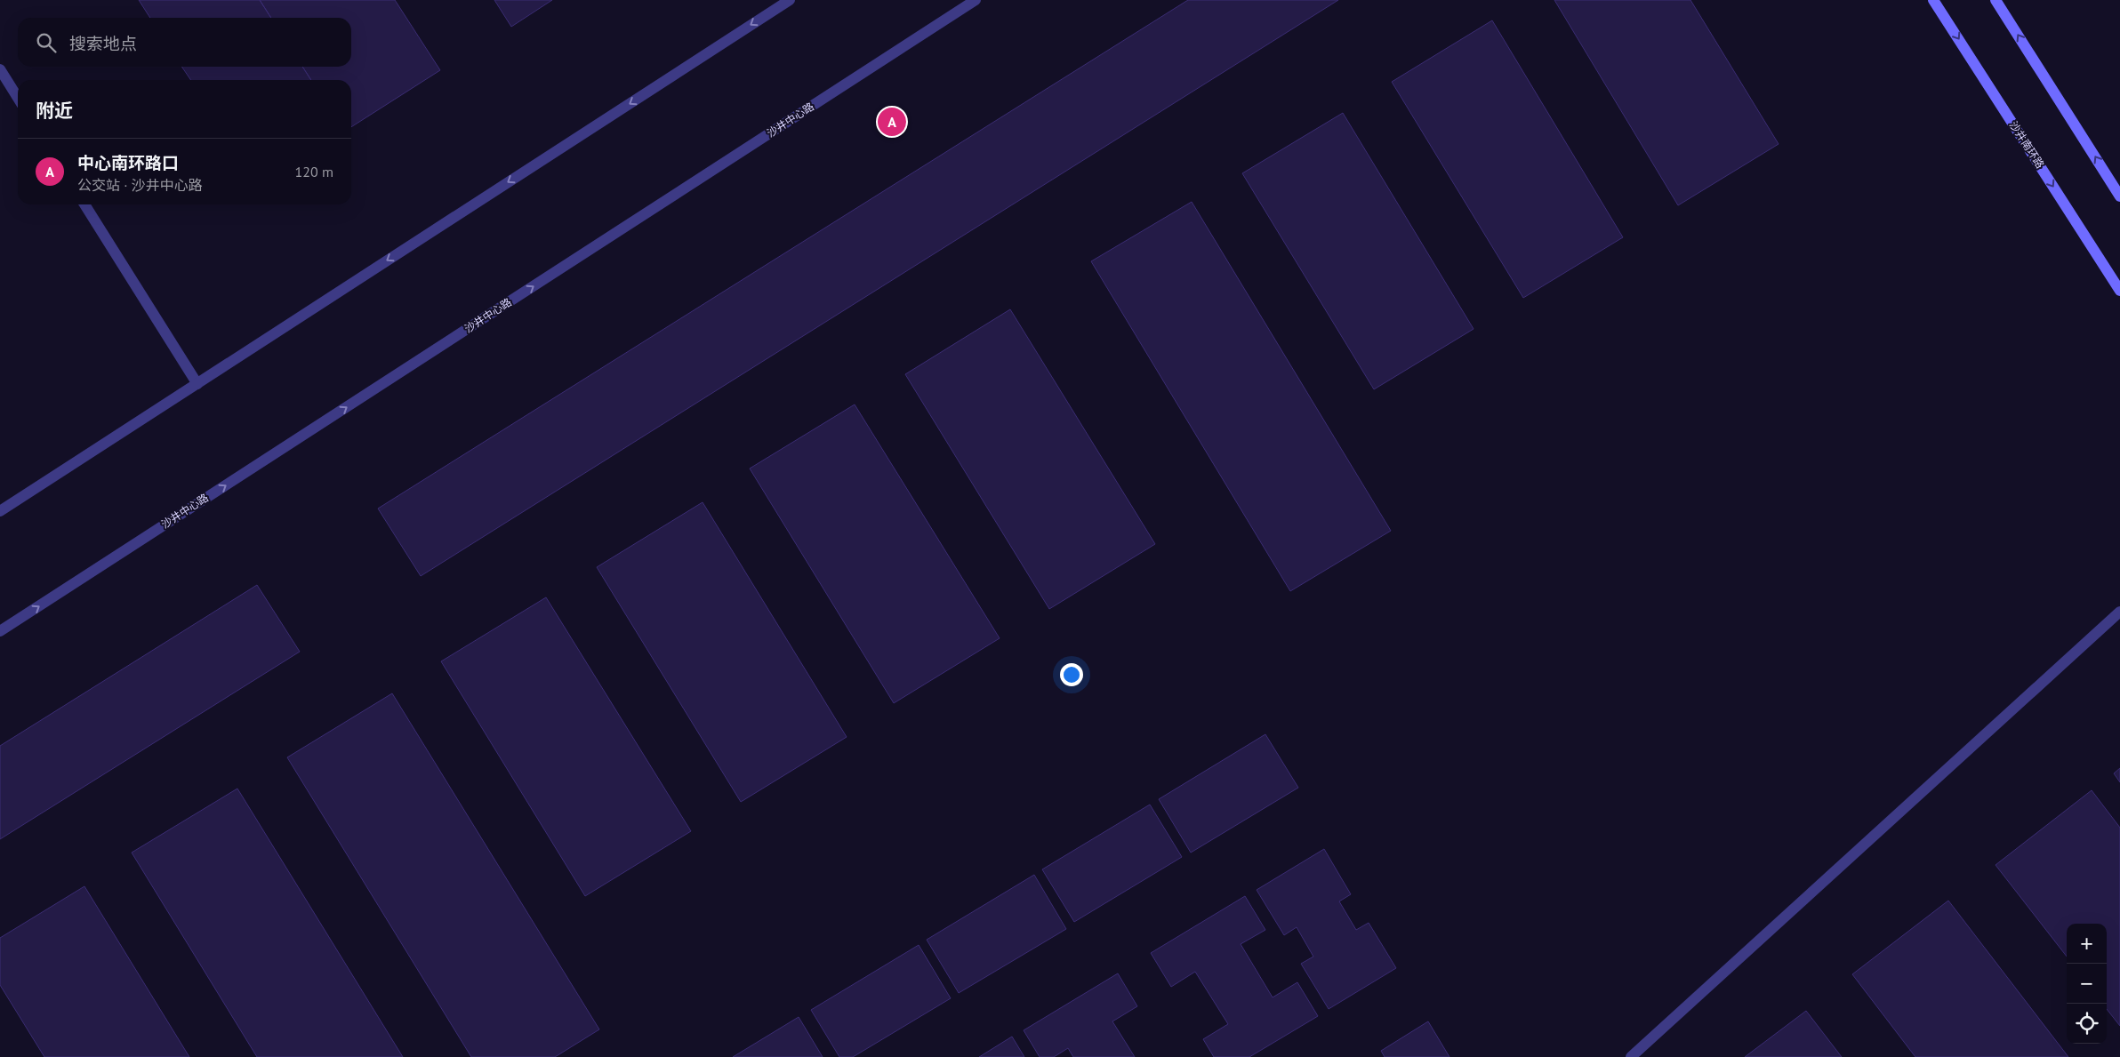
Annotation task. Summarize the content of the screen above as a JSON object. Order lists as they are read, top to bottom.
{
  "streets": {
    "main road": ["沙井南环路"],
    "street": ["沙井中心路"]
  },
  "one_way": ["沙井中心路"],
  "page": {
    "search": "搜索地点",
    "heading": "附近",
    "pins": "A",
    "list": [
      {
        "mark": "A",
        "name": "中心南环路口",
        "note": "公交站 · 沙井中心路",
        "value": "120 m"
      }
    ],
    "map_buttons": ["+", "−"]
  }
}
